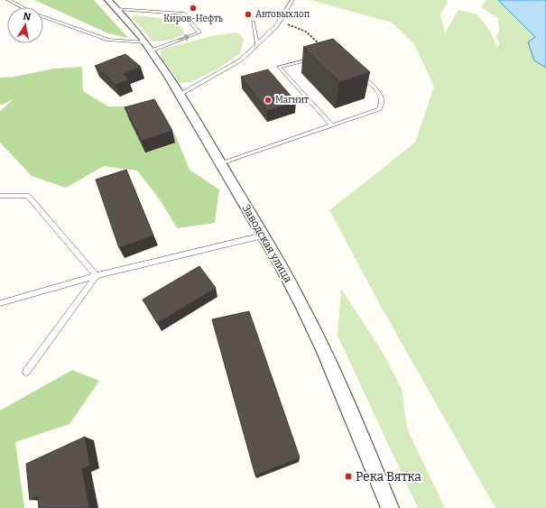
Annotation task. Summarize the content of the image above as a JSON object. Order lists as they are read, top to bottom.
{
  "streets": {
    "street": ["Заводская улица"]
  },
  "places": {
    "other": ["Киров-Нефть", "Автовыхлоп", "Магнит"],
    "transit": ["Река Вятка"]
  },
  "north": "top"
}
